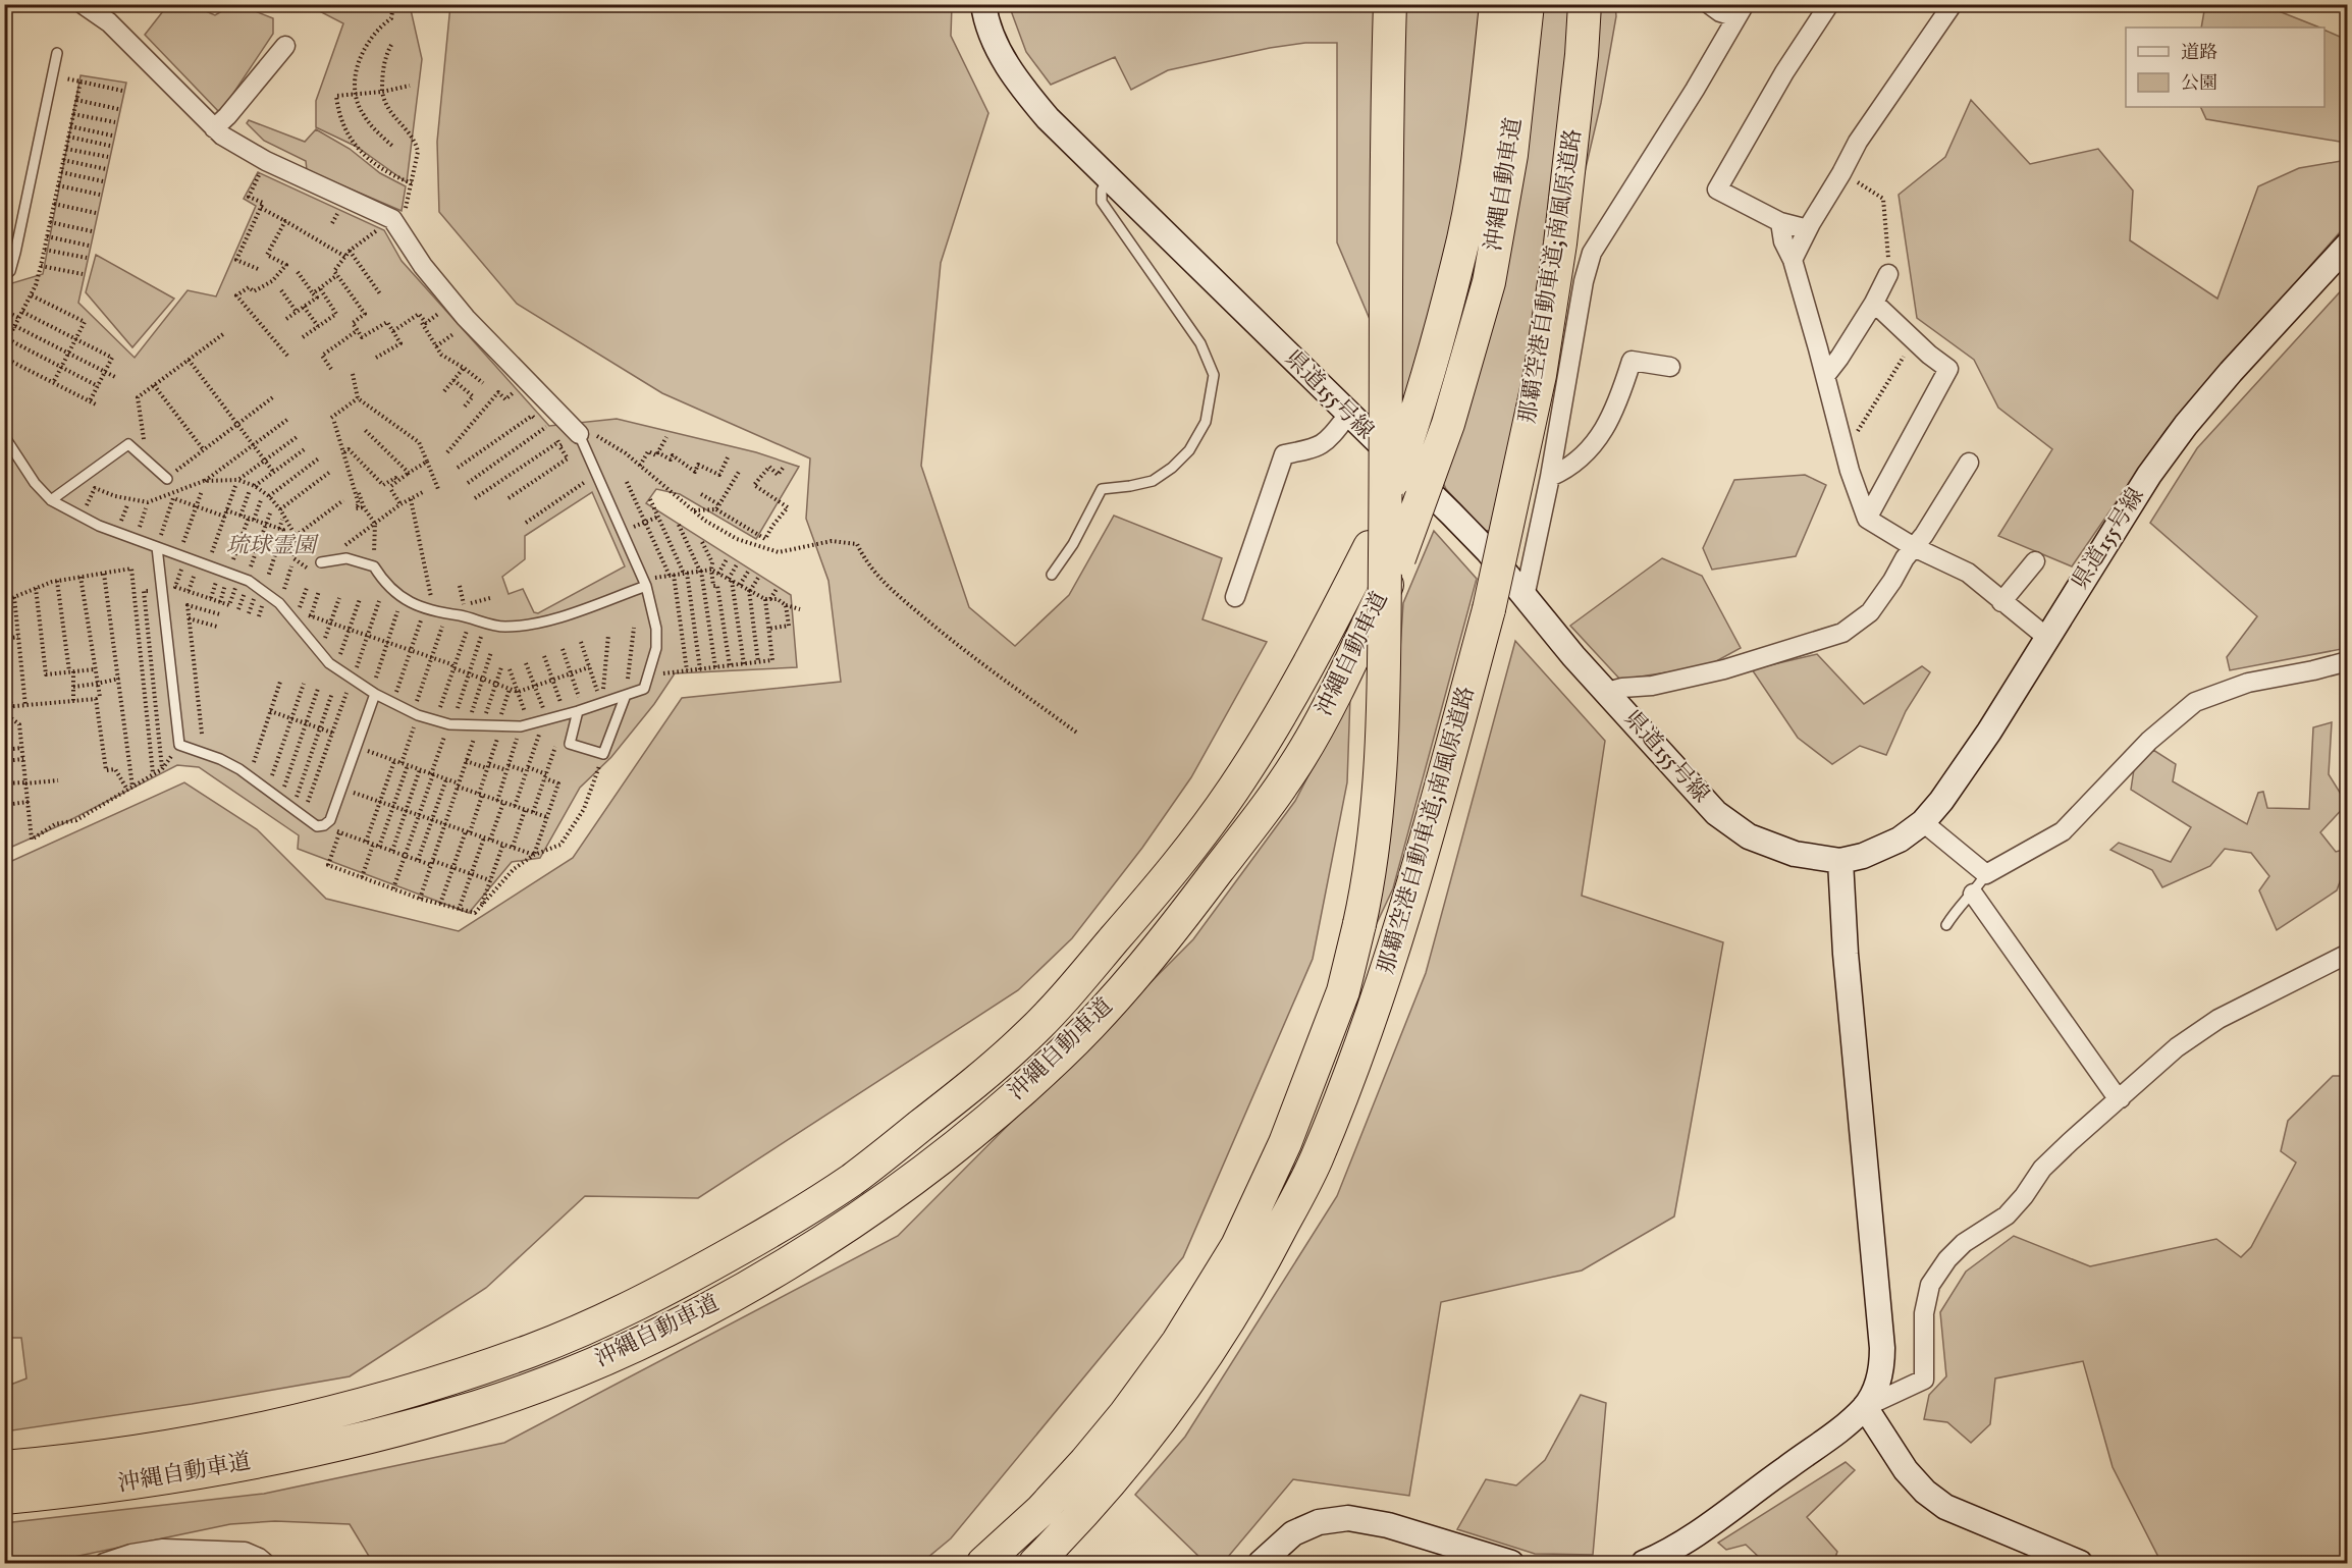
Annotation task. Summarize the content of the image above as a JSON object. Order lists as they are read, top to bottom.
{
  "streets": {
    "highway": ["沖縄自動車道", "那覇空港自動車道;南風原道路"],
    "main road": ["県道155号線"]
  },
  "parks": ["琉球霊園"],
  "legend": ["道路", "公園"]
}
